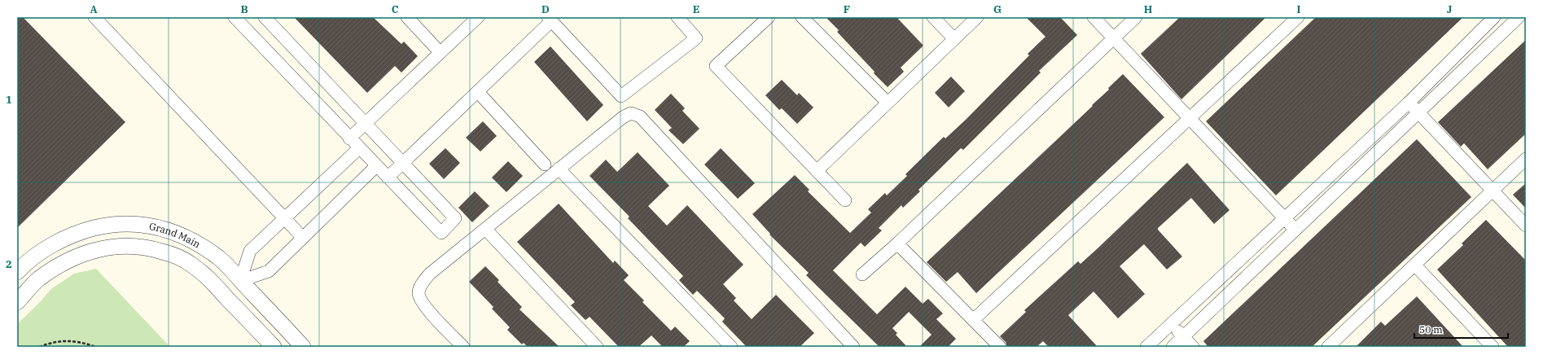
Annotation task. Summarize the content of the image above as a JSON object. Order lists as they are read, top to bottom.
{
  "streets": {
    "street": ["Grand Main"]
  },
  "scale_bar": "50 m",
  "grid": {
    "columns": [
      "A",
      "B",
      "C",
      "D",
      "E",
      "F",
      "G",
      "H",
      "I",
      "J"
    ],
    "rows": ["1", "2"]
  }
}
